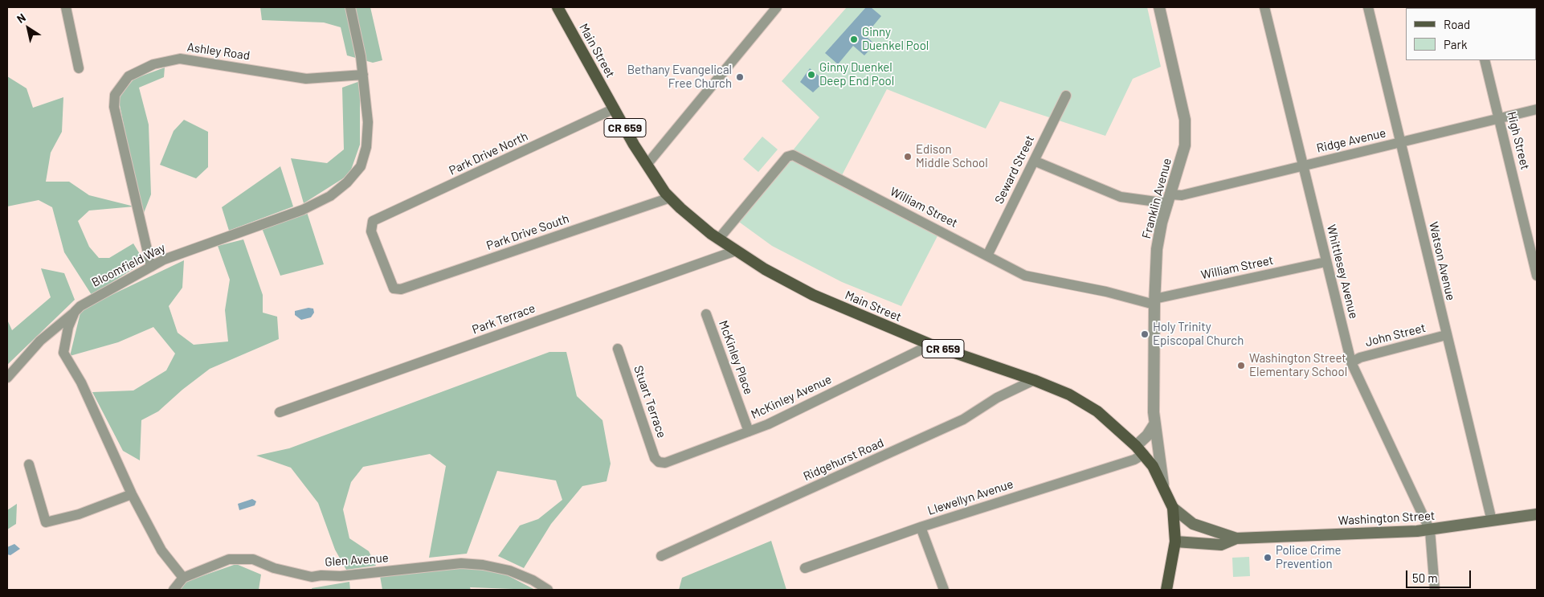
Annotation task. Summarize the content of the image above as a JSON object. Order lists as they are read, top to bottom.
{
  "streets": {
    "main road": ["Main Street", "CR 659", "Washington Street"],
    "street": [
      "Ashley Road",
      "Ridge Avenue",
      "High Street",
      "Park Drive North",
      "Seward Street",
      "Franklin Avenue",
      "William Street",
      "Park Drive South",
      "Watson Avenue",
      "Bloomfield Way",
      "Whittlesey Avenue",
      "Park Terrace",
      "John Street",
      "McKinley Place",
      "McKinley Avenue",
      "Stuart Terrace",
      "Ridgehurst Road",
      "Llewellyn Avenue",
      "Glen Avenue"
    ]
  },
  "crossings": [
    ["Main Street", "Park Drive North"],
    ["Main Street", "Franklin Avenue"],
    ["Main Street", "William Street"],
    ["Main Street", "Park Drive South"],
    ["Main Street", "Park Terrace"],
    ["Main Street", "McKinley Avenue"],
    ["Main Street", "Ridgehurst Road"],
    ["Main Street", "Llewellyn Avenue"],
    ["Main Street", "Washington Street"],
    ["Ashley Road", "Bloomfield Way"],
    ["Ridge Avenue", "High Street"],
    ["Ridge Avenue", "Seward Street"],
    ["Ridge Avenue", "Franklin Avenue"],
    ["Ridge Avenue", "Watson Avenue"],
    ["Ridge Avenue", "Whittlesey Avenue"],
    ["Park Drive North", "Park Drive South"],
    ["Seward Street", "William Street"],
    ["Franklin Avenue", "William Street"],
    ["William Street", "Whittlesey Avenue"],
    ["Watson Avenue", "John Street"],
    ["Watson Avenue", "Washington Street"],
    ["Whittlesey Avenue", "John Street"],
    ["Whittlesey Avenue", "Washington Street"],
    ["McKinley Place", "McKinley Avenue"],
    ["McKinley Avenue", "Stuart Terrace"]
  ],
  "places": [
    "Ginny Duenkel Pool",
    "Ginny Duenkel Deep End Pool",
    "Bethany Evangelical Free Church",
    "Edison Middle School",
    "Holy Trinity Episcopal Church",
    "Washington Street Elementary School",
    "Police Crime Prevention"
  ],
  "legend": ["Road", "Park"],
  "scale_bar": "50 m",
  "north": "top left"
}
